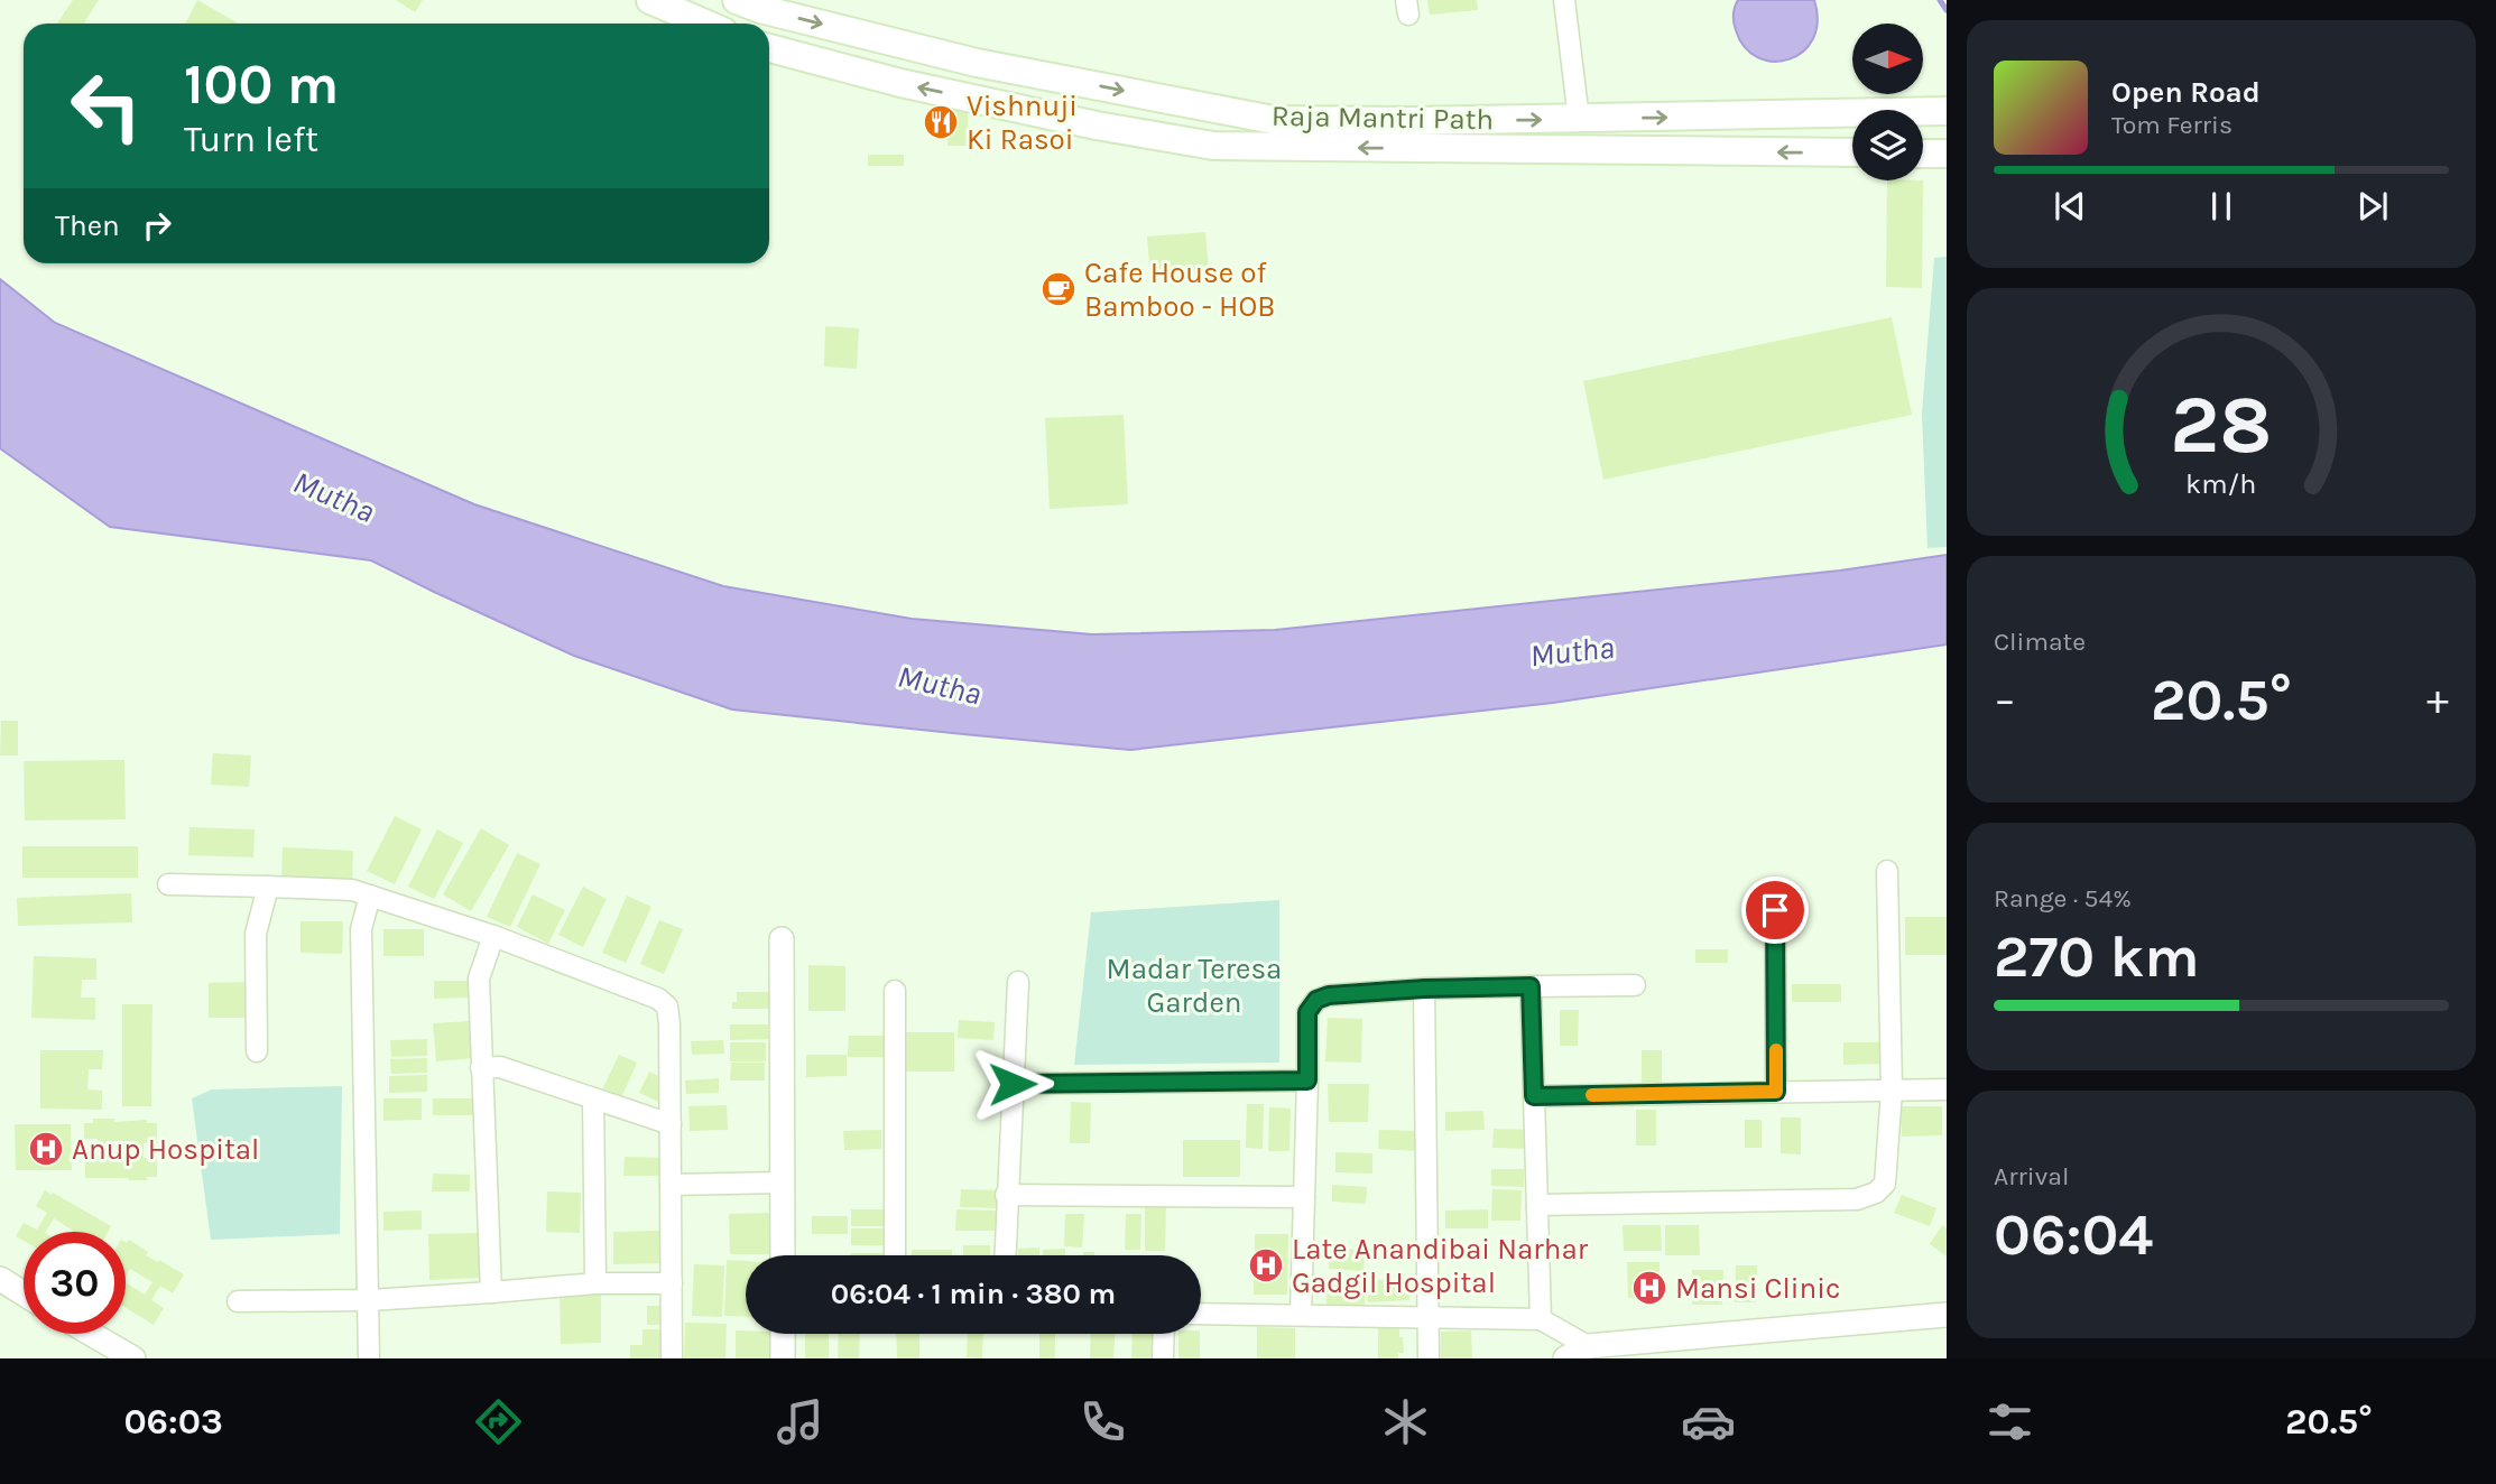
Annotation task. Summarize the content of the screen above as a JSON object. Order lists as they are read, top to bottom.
{
  "streets": {
    "main road": ["Raja Mantri Path"]
  },
  "water": ["Mutha"],
  "parks": ["Madar Teresa Garden"],
  "places": {
    "restaurant": ["Vishnuji Ki Rasoi"],
    "cafe": ["Cafe House of Bamboo - HOB"],
    "hospital": ["Anup Hospital", "Late Anandibai Narhar Gadgil Hospital", "Mansi Clinic"]
  },
  "north": "right",
  "page": {
    "turn": ["100 m", "Turn left"],
    "song": ["Open Road", "Tom Ferris"],
    "then": "Then",
    "tile": [
      "Climate",
      ["Range · 54%", "270 km"],
      ["Arrival", "06:04"]
    ],
    "heat": ["−", "20.5°", "+"],
    "limit": "30",
    "trip": "06:04 · 1 min · 380 m",
    "tabs": ["06:03", "20.5°"],
    "gauge": ["28", "km/h"]
  }
}
